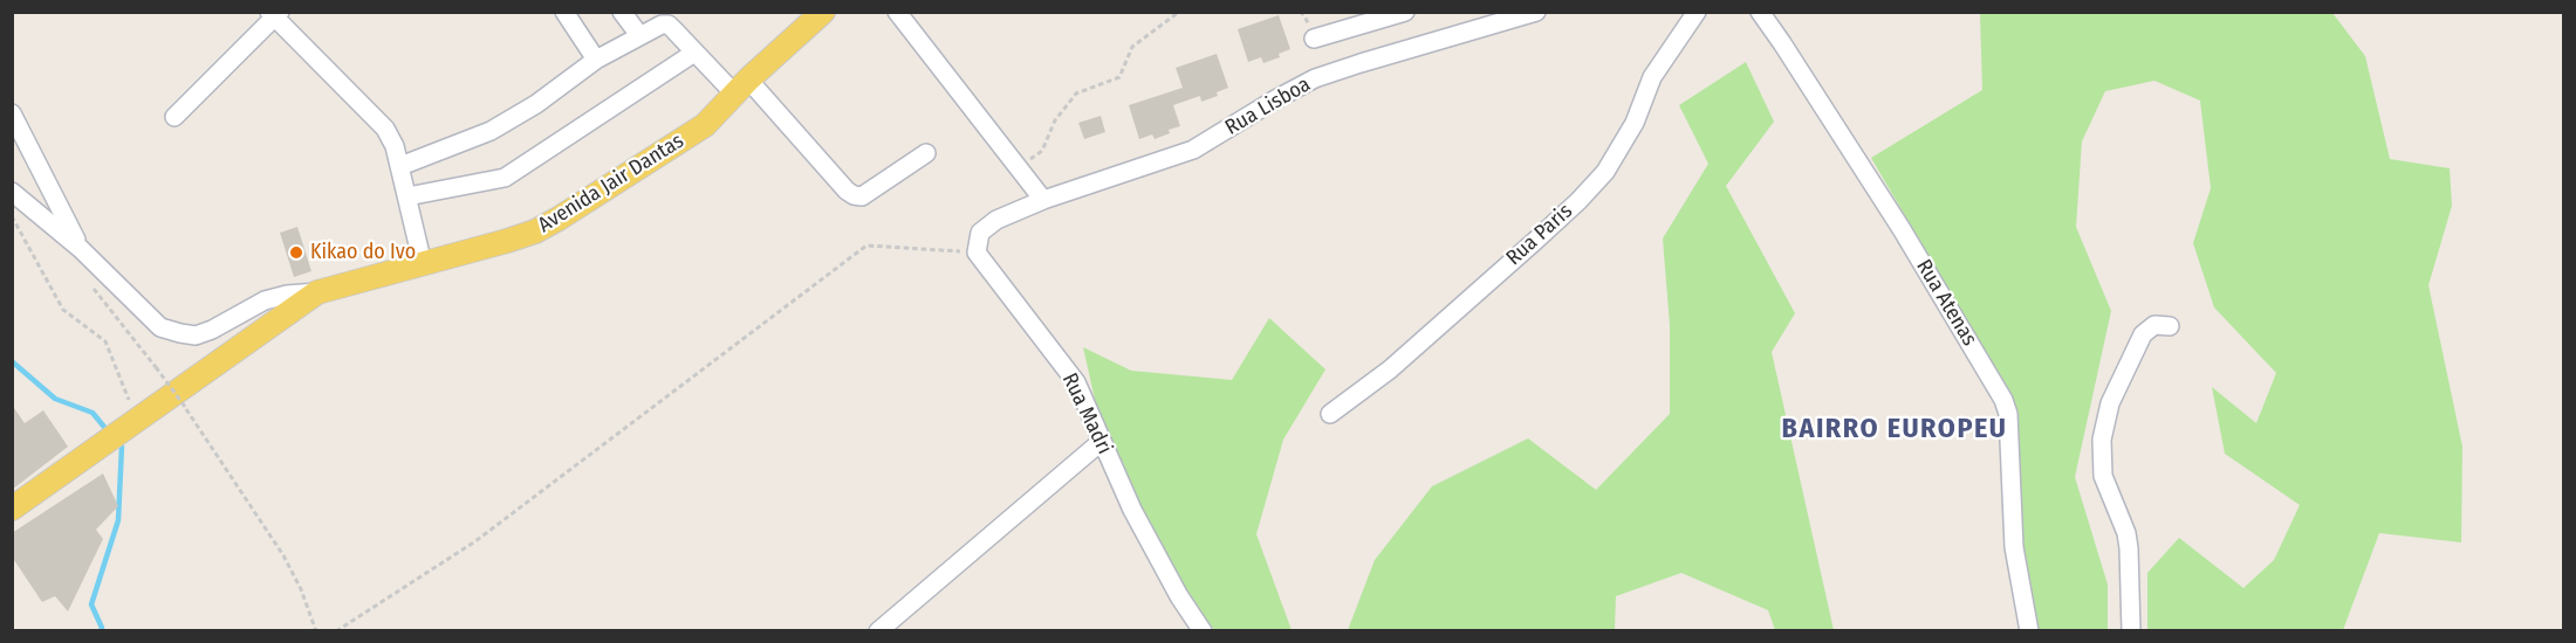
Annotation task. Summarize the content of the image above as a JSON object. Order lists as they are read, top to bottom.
{
  "streets": {
    "main road": ["Avenida Jair Dantas"],
    "street": [
      "Rua Lisboa",
      "Rua Paris",
      "Rua Atenas",
      "Rua Madri"
    ]
  },
  "districts": ["BAIRRO EUROPEU"],
  "places": ["Kikao do Ivo"]
}
